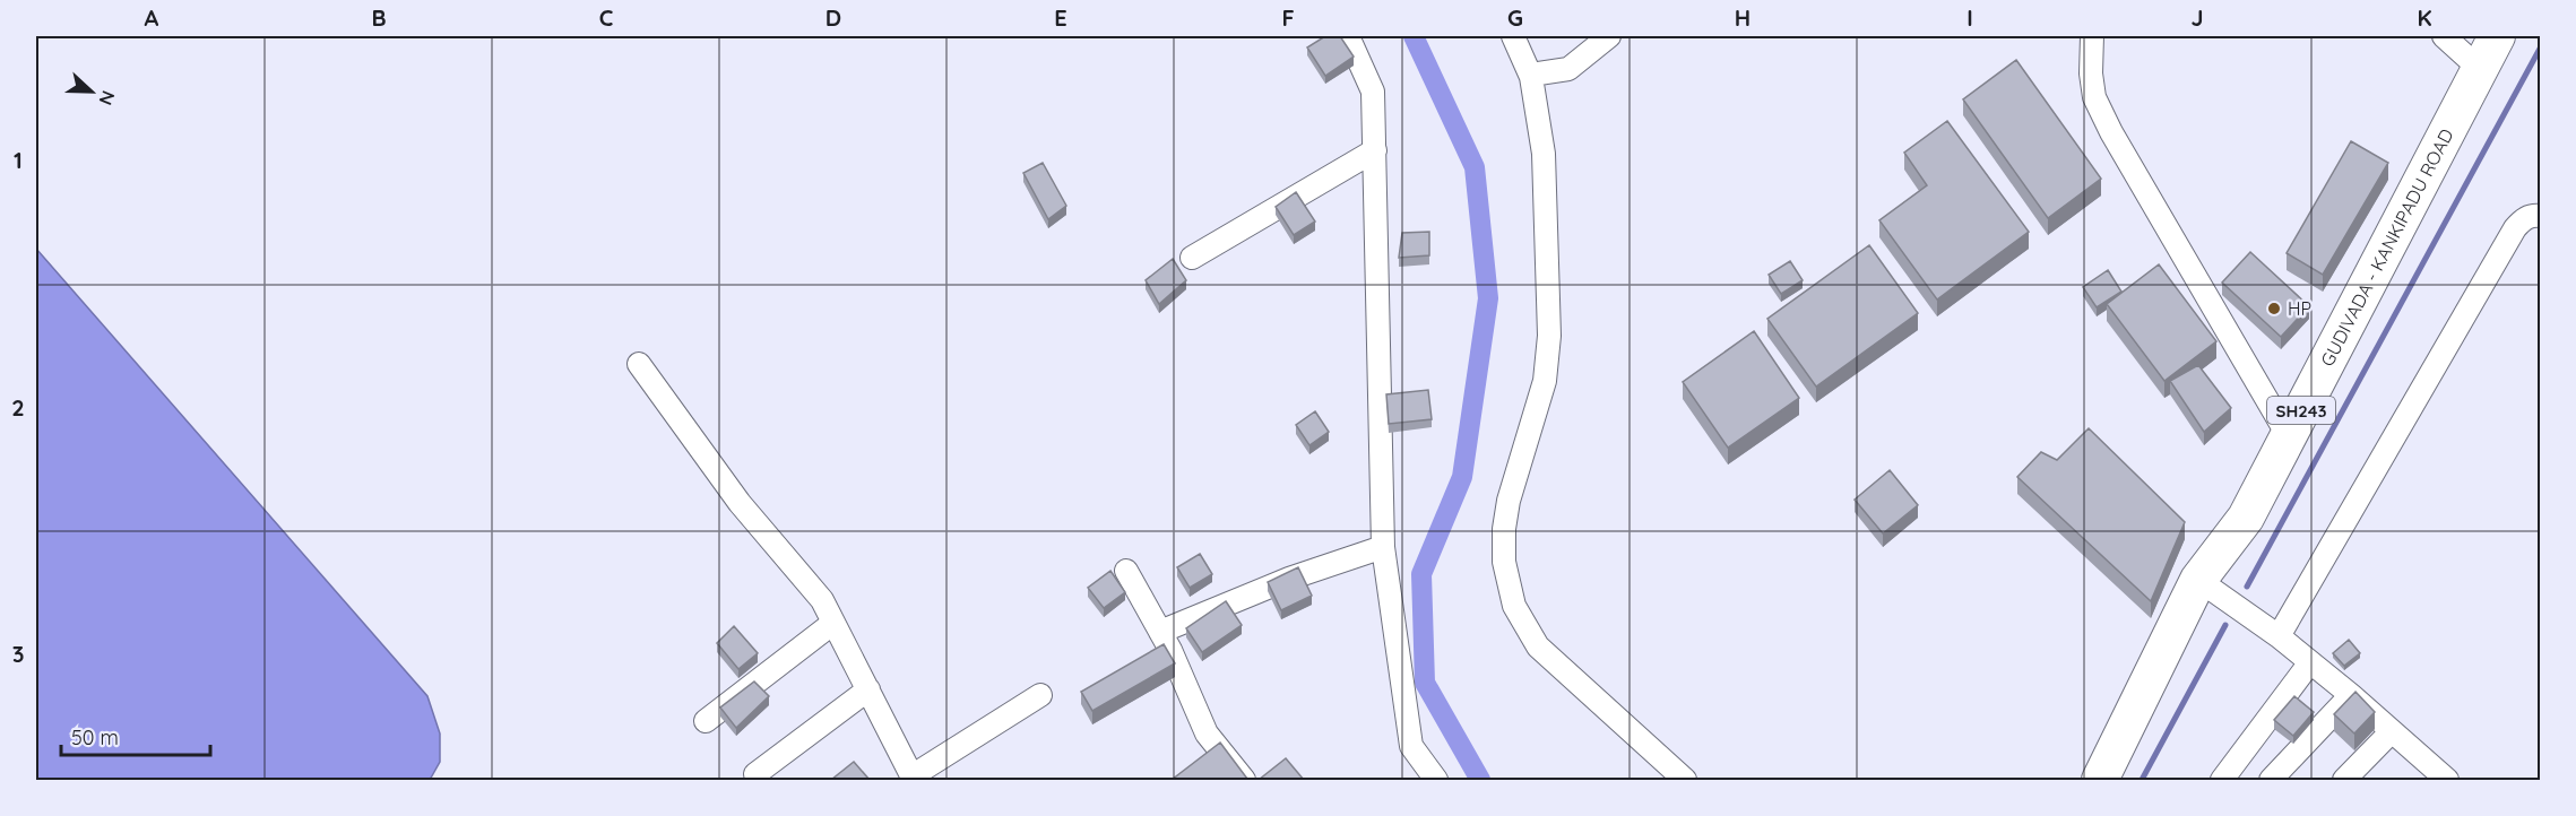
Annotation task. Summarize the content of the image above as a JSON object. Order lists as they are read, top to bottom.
{
  "streets": {
    "main road": ["GUDIVADA - KANKIPADU ROAD", "SH243"]
  },
  "places": ["HP"],
  "scale_bar": "50 m",
  "north": "right",
  "grid": {
    "columns": [
      "A",
      "B",
      "C",
      "D",
      "E",
      "F",
      "G",
      "H",
      "I",
      "J",
      "K"
    ],
    "rows": ["1", "2", "3"]
  }
}
